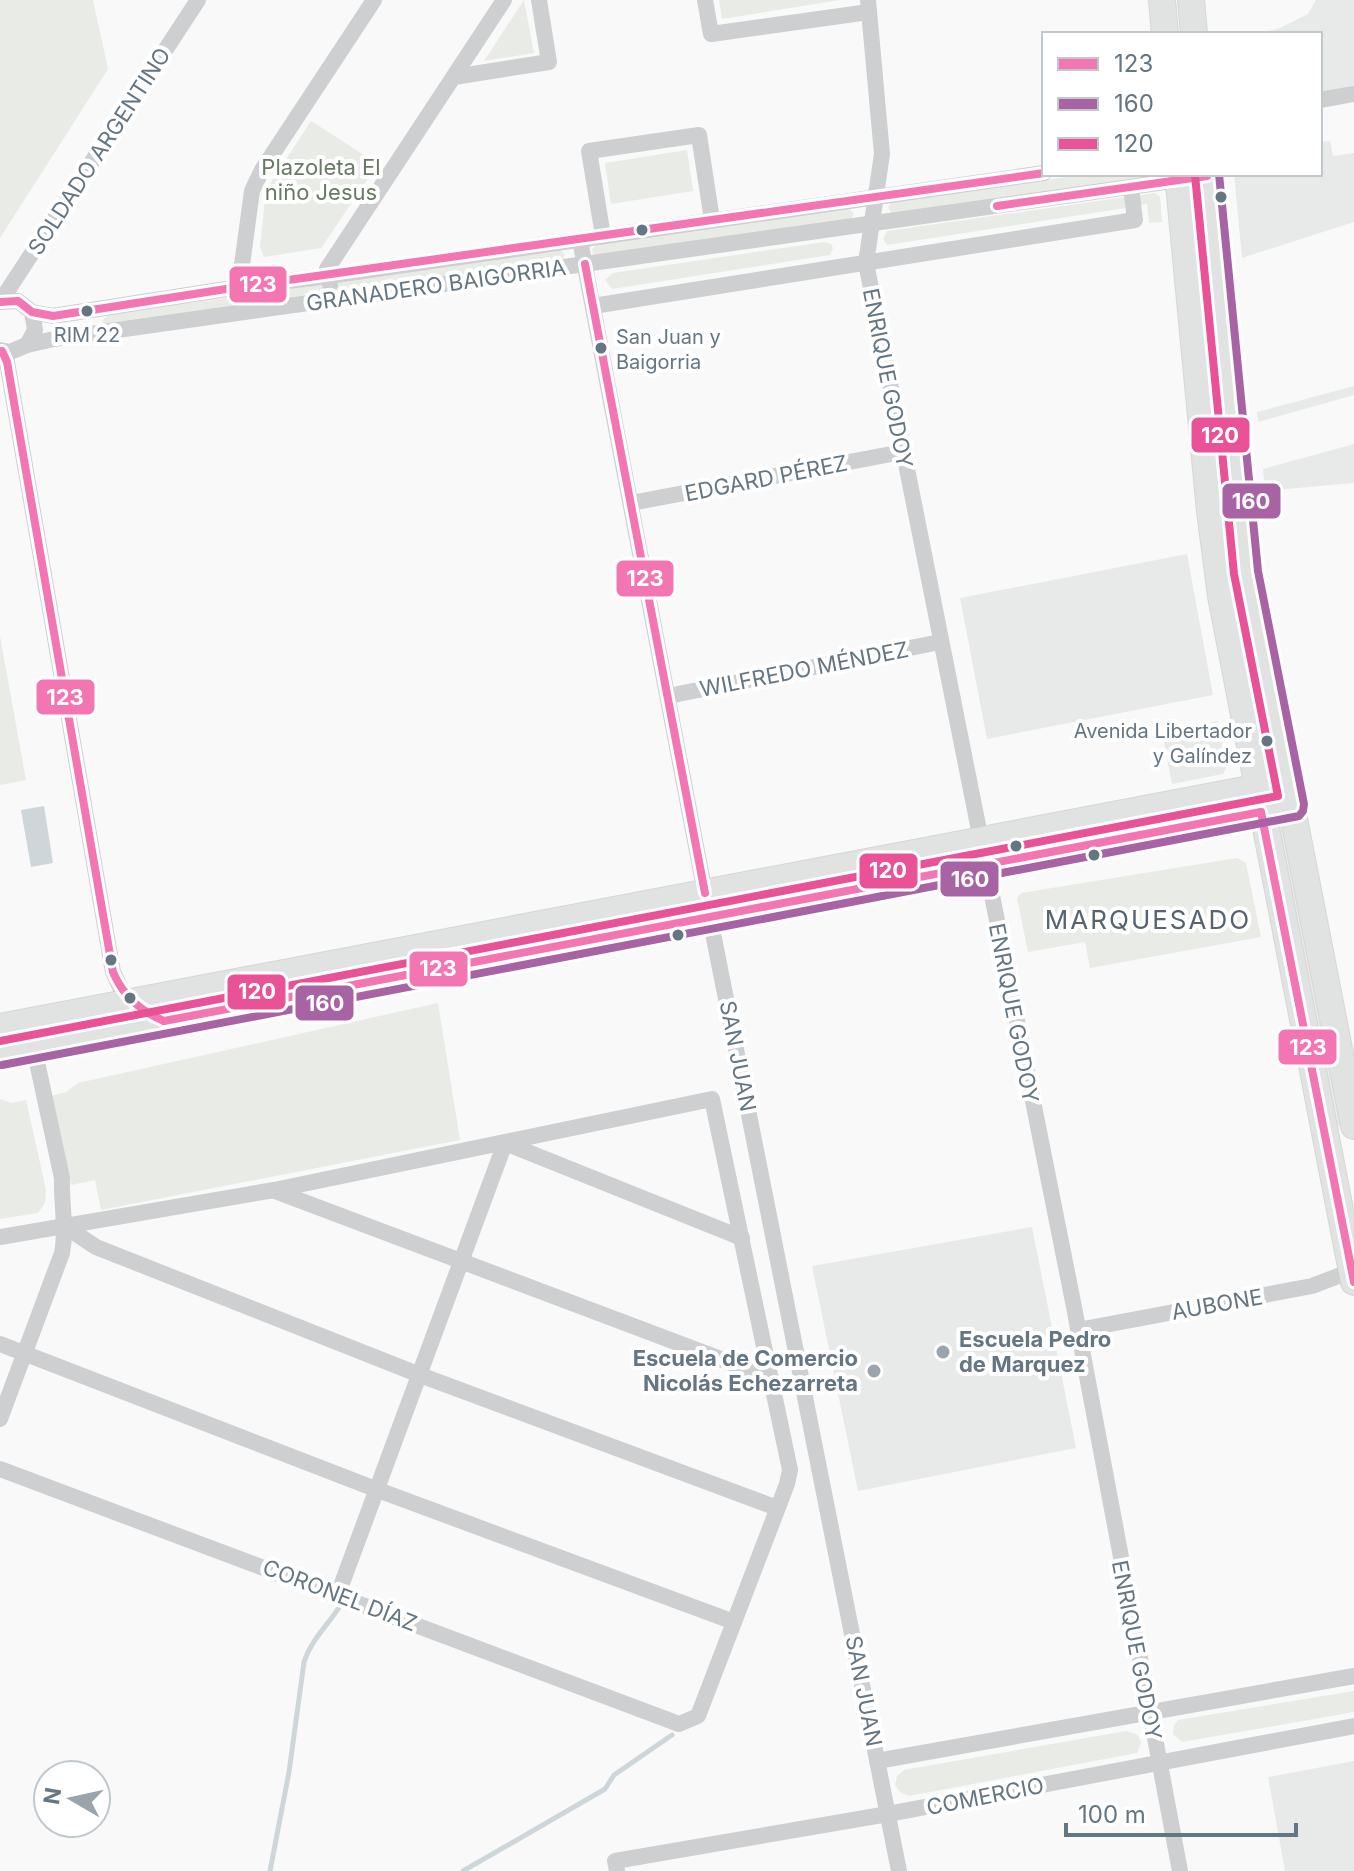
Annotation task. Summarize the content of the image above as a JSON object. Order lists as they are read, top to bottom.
{
  "streets": {
    "street": [
      "SOLDADO ARGENTINO",
      "GRANADERO BAIGORRIA",
      "ENRIQUE GODOY",
      "EDGARD PÉREZ",
      "WILFREDO MÉNDEZ",
      "SAN JUAN",
      "AUBONE",
      "CORONEL DÍAZ",
      "COMERCIO"
    ]
  },
  "crossings": [
    ["SOLDADO ARGENTINO", "GRANADERO BAIGORRIA"],
    ["GRANADERO BAIGORRIA", "ENRIQUE GODOY"],
    ["GRANADERO BAIGORRIA", "SAN JUAN"],
    ["ENRIQUE GODOY", "EDGARD PÉREZ"],
    ["ENRIQUE GODOY", "WILFREDO MÉNDEZ"],
    ["ENRIQUE GODOY", "AUBONE"],
    ["ENRIQUE GODOY", "COMERCIO"],
    ["EDGARD PÉREZ", "SAN JUAN"],
    ["WILFREDO MÉNDEZ", "SAN JUAN"],
    ["SAN JUAN", "COMERCIO"]
  ],
  "districts": ["MARQUESADO"],
  "parks": ["Plazoleta El niño Jesus"],
  "places": [
    "RIM 22",
    "San Juan y Baigorria",
    "Avenida Libertador y Galíndez",
    "Escuela Pedro de Marquez",
    "Escuela de Comercio Nicolás Echezarreta"
  ],
  "lines": ["transit line 123", "transit line 160", "transit line 120"],
  "legend": ["123", "160", "120"],
  "scale_bar": "100 m",
  "north": "left"
}
